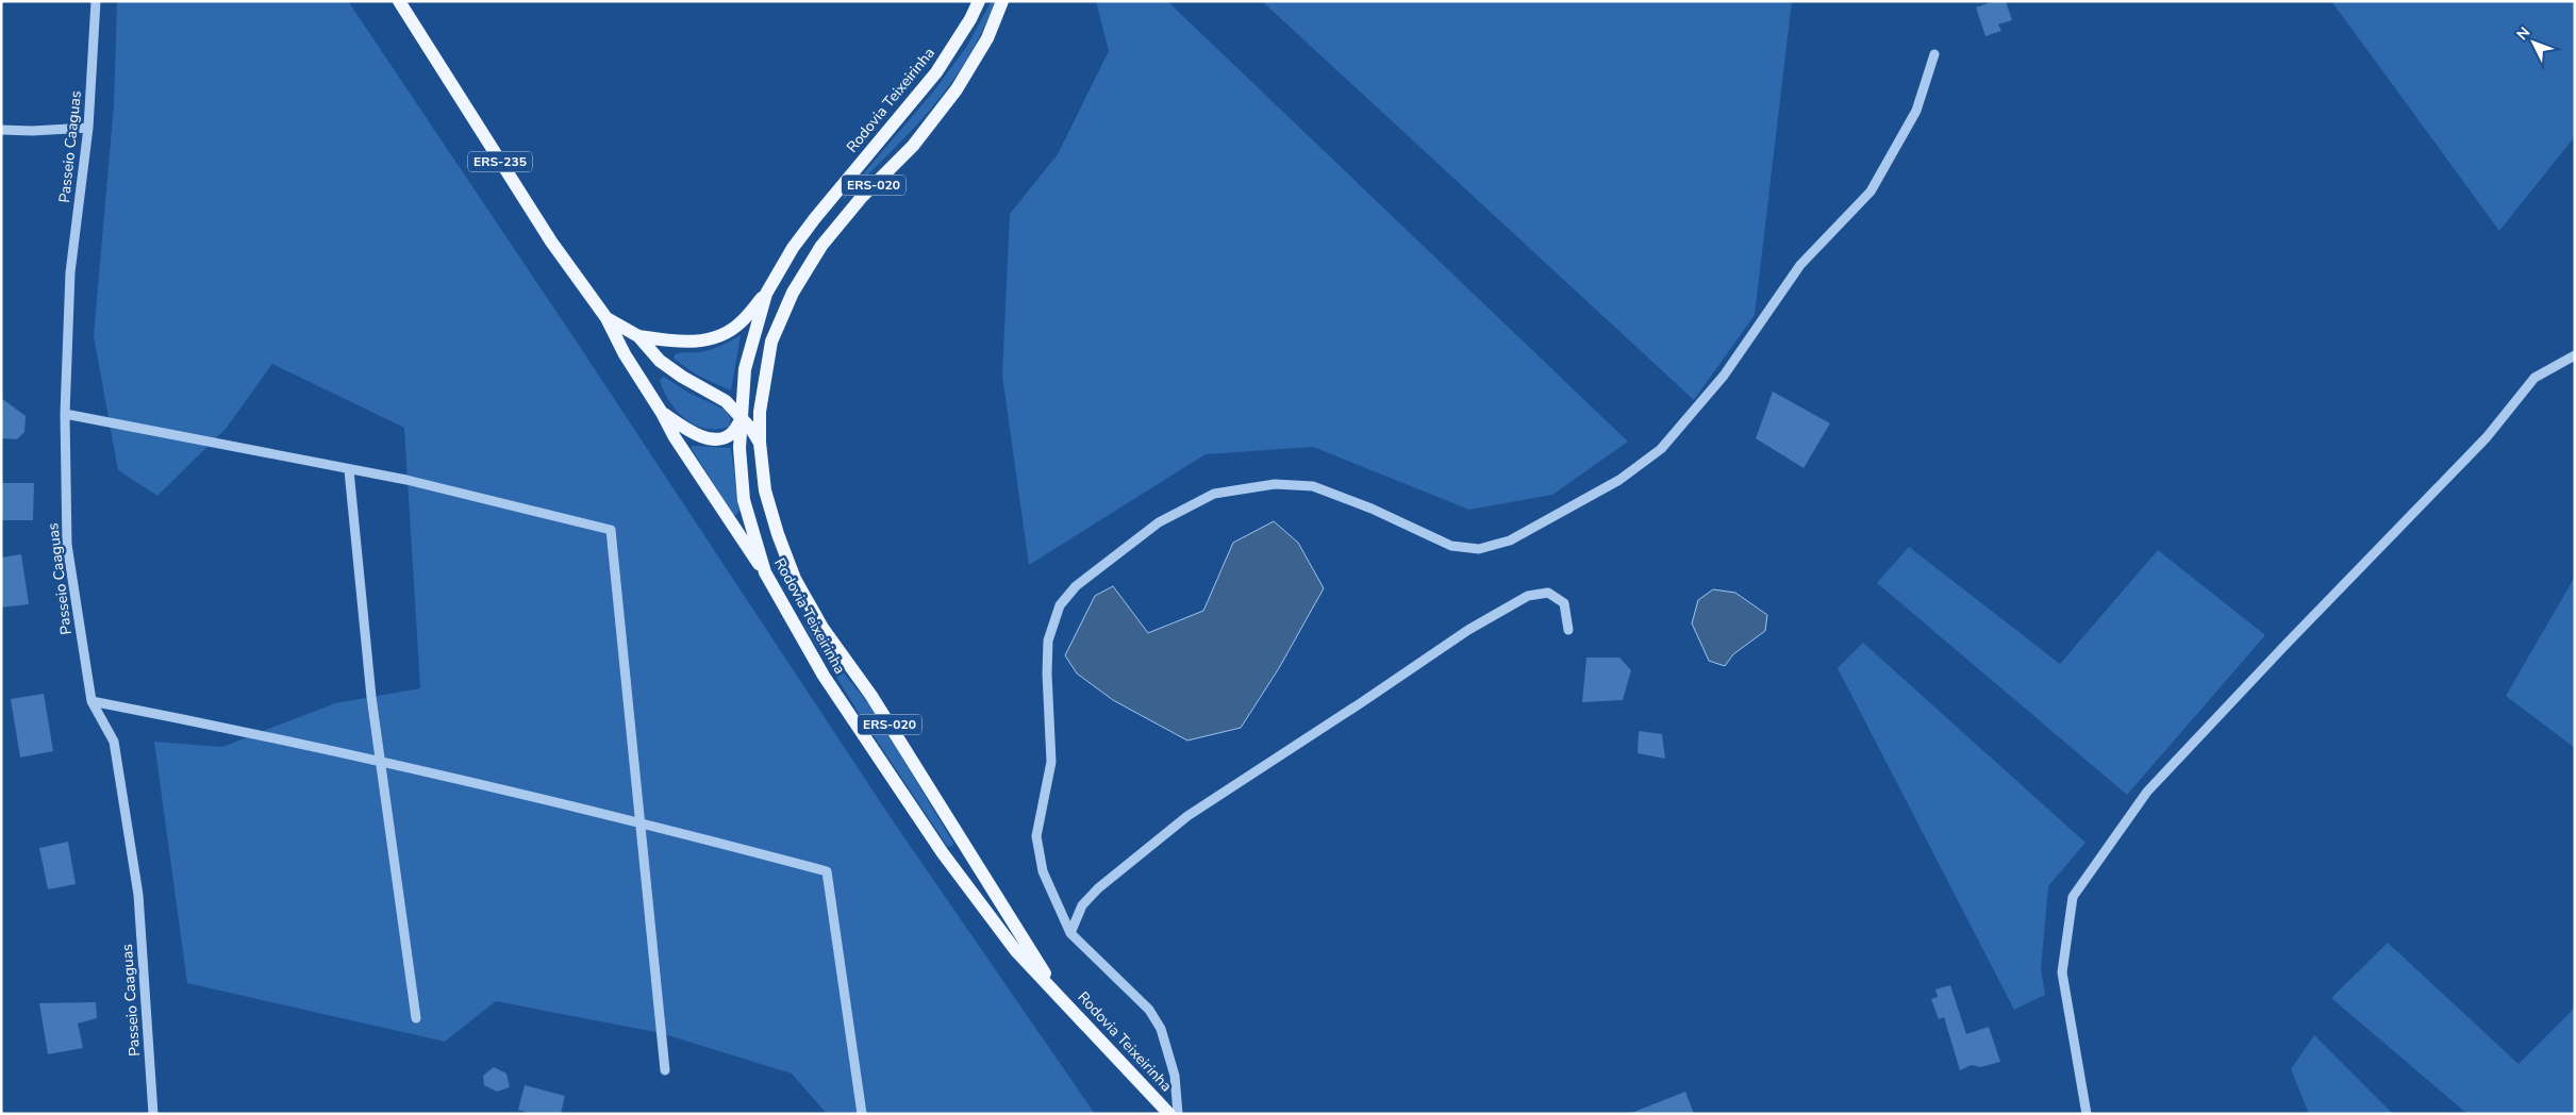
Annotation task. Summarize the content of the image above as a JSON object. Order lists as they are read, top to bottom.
{
  "streets": {
    "main road": ["Rodovia Teixeirinha", "ERS-235", "ERS-020"],
    "street": ["Passeio Caaguas"]
  },
  "crossings": [
    ["Rodovia Teixeirinha", "ERS-235"]
  ],
  "north": "top left"
}
